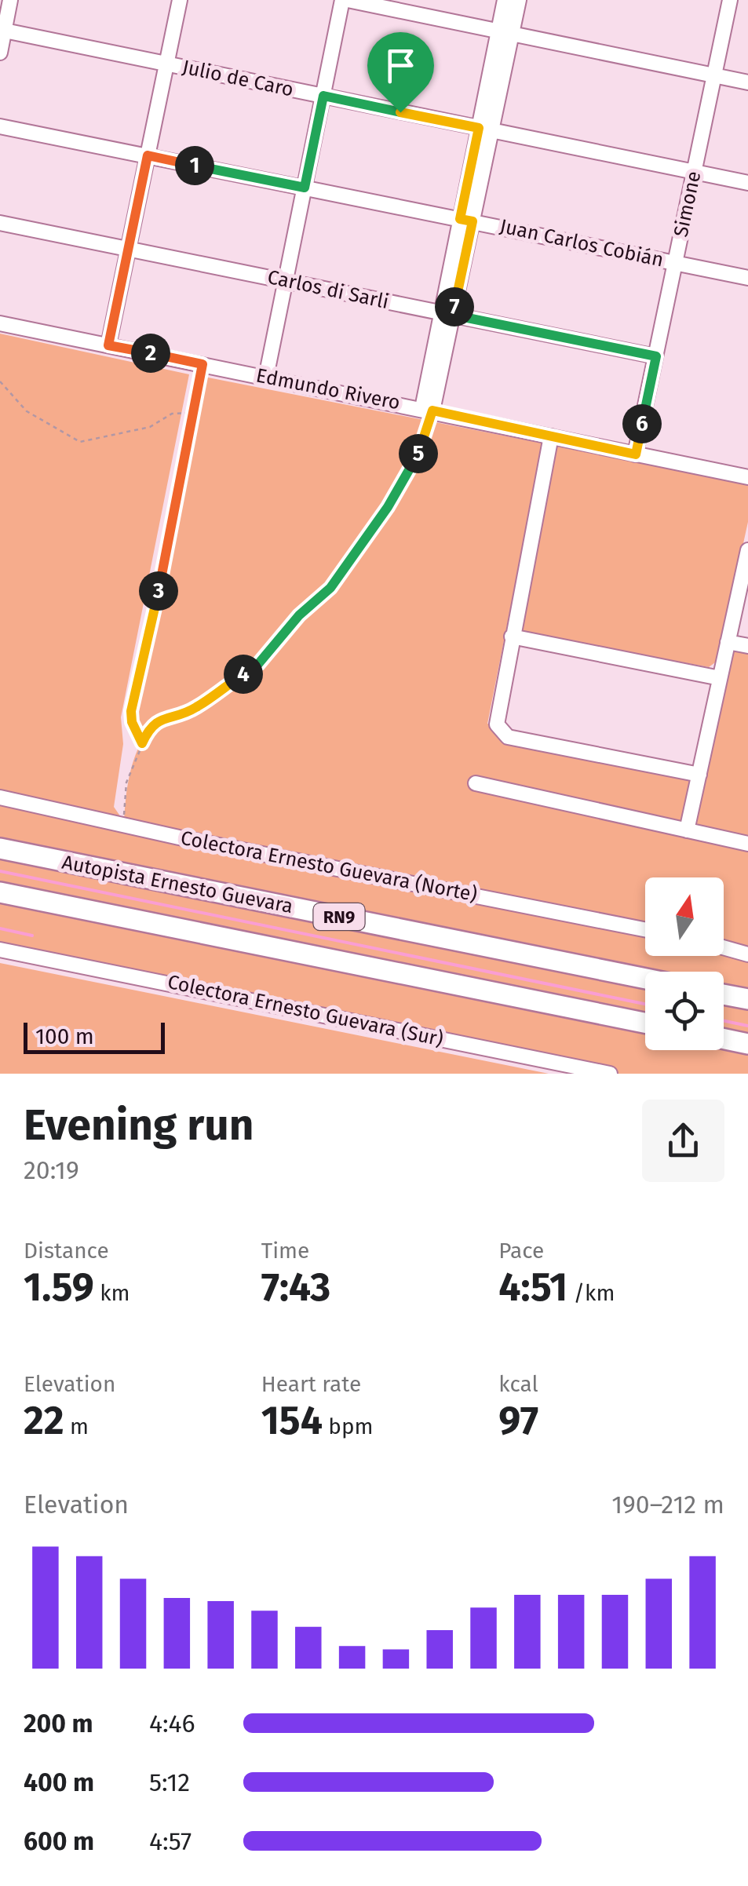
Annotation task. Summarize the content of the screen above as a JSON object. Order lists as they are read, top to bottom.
{
  "streets": {
    "highway": ["Autopista Ernesto Guevara", "RN9"],
    "street": [
      "Julio de Caro",
      "Simone",
      "Juan Carlos Cobián",
      "Carlos di Sarli",
      "Edmundo Rivero",
      "Colectora Ernesto Guevara (Norte)",
      "Colectora Ernesto Guevara (Sur)"
    ]
  },
  "crossings": [
    ["Julio de Caro", "Simone"],
    ["Simone", "Juan Carlos Cobián"],
    ["Simone", "Carlos di Sarli"],
    ["Simone", "Edmundo Rivero"]
  ],
  "scale_bar": "100 m",
  "north": "top",
  "page": {
    "pins": [
      "1",
      "7",
      "2",
      "6",
      "5",
      "3",
      "4"
    ],
    "scale": "100 m",
    "heading": ["Evening run", "20:19"],
    "stats": [
      ["Distance", "1.59 km"],
      ["Time", "7:43"],
      ["Pace", "4:51 /km"],
      ["Elevation", "22 m"],
      ["Heart rate", "154 bpm"],
      ["kcal", "97"]
    ],
    "chart": ["Elevation", "190–212 m"],
    "list": [
      {
        "name": "200 m",
        "note": "4:46"
      },
      {
        "name": "400 m",
        "note": "5:12"
      },
      {
        "name": "600 m",
        "note": "4:57"
      }
    ]
  }
}
